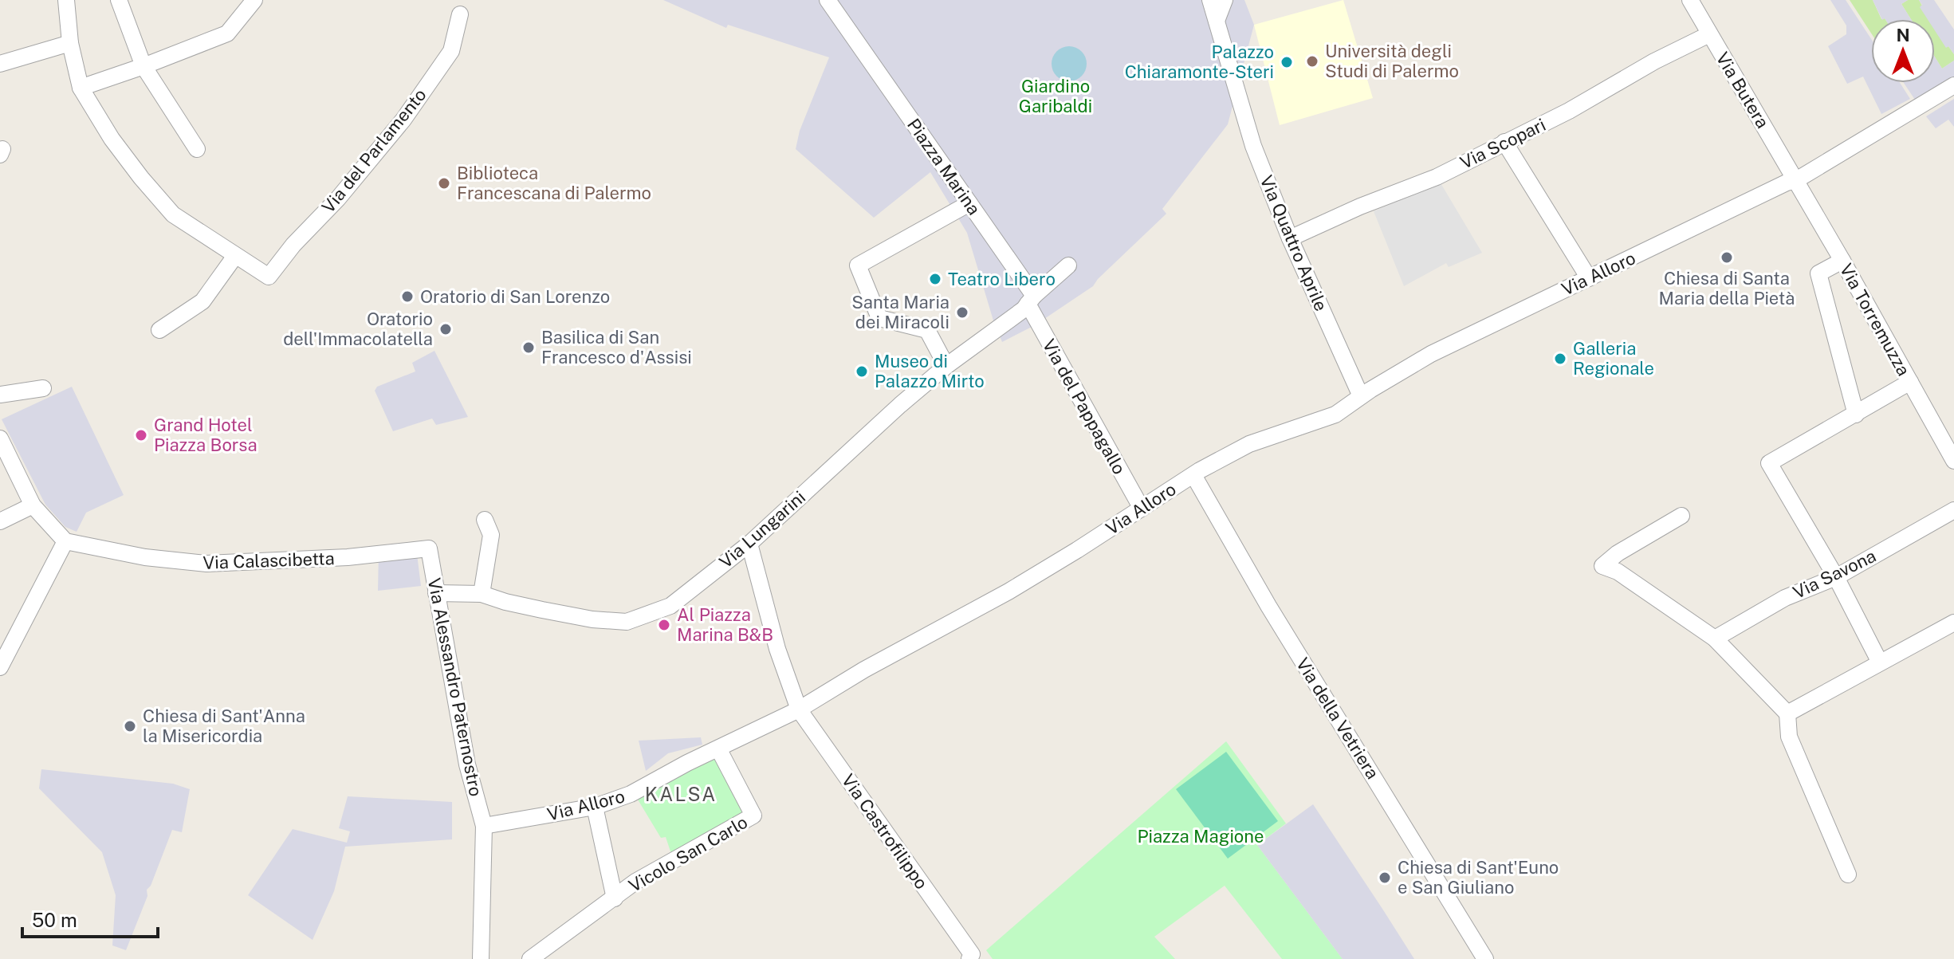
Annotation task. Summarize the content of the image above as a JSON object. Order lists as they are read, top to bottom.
{
  "streets": {
    "street": [
      "Via Butera",
      "Via Scopari",
      "Via del Parlamento",
      "Piazza Marina",
      "Via Quattro Aprile",
      "Via Alloro",
      "Via Torremuzza",
      "Via del Pappagallo",
      "Via Lungarini",
      "Via Calascibetta",
      "Via Savona",
      "Via Alessandro Paternostro",
      "Via della Vetriera",
      "Via Castrofilippo",
      "Vicolo San Carlo"
    ]
  },
  "crossings": [
    ["Via Butera", "Via Scopari"],
    ["Via Butera", "Via Alloro"],
    ["Via Butera", "Via Torremuzza"],
    ["Via Scopari", "Via Quattro Aprile"],
    ["Piazza Marina", "Via del Pappagallo"],
    ["Piazza Marina", "Via Lungarini"],
    ["Via Quattro Aprile", "Via Alloro"],
    ["Via Alloro", "Via Torremuzza"],
    ["Via Alloro", "Via del Pappagallo"],
    ["Via Alloro", "Via Alessandro Paternostro"],
    ["Via Alloro", "Via della Vetriera"],
    ["Via Alloro", "Via Castrofilippo"],
    ["Via Alloro", "Vicolo San Carlo"],
    ["Via del Pappagallo", "Via Lungarini"],
    ["Via Lungarini", "Via Alessandro Paternostro"],
    ["Via Lungarini", "Via Castrofilippo"],
    ["Via Calascibetta", "Via Alessandro Paternostro"]
  ],
  "districts": ["KALSA"],
  "parks": ["Giardino Garibaldi", "Piazza Magione"],
  "places": [
    "Università degli Studi di Palermo",
    "Palazzo Chiaramonte-Steri",
    "Biblioteca Francescana di Palermo",
    "Chiesa di Santa Maria della Pietà",
    "Teatro Libero",
    "Oratorio di San Lorenzo",
    "Santa Maria dei Miracoli",
    "Oratorio dell'Immacolatella",
    "Basilica di San Francesco d'Assisi",
    "Galleria Regionale",
    "Museo di Palazzo Mirto",
    "Grand Hotel Piazza Borsa",
    "Al Piazza Marina B&B",
    "Chiesa di Sant'Anna la Misericordia",
    "Chiesa di Sant'Euno e San Giuliano"
  ],
  "scale_bar": "50 m",
  "north": "top"
}
